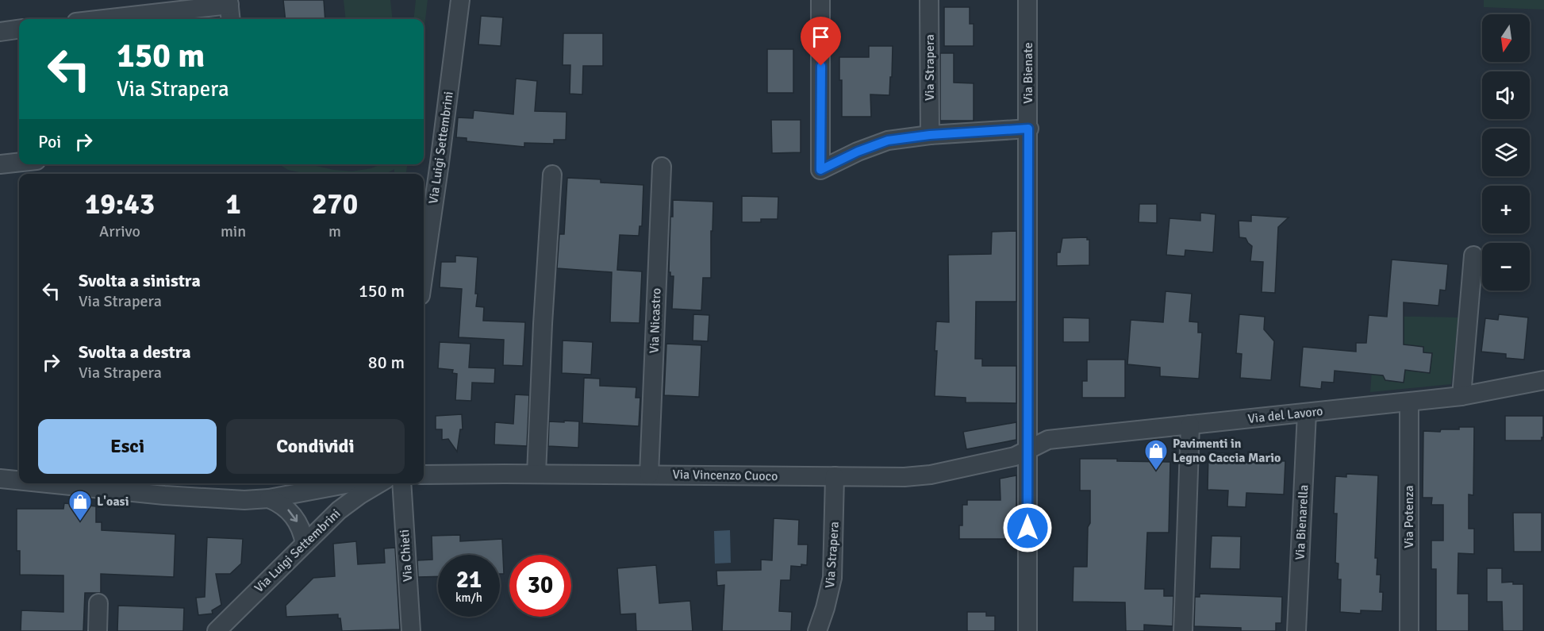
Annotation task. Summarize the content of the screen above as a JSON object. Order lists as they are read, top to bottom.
{
  "streets": {
    "street": [
      "Via Strapera",
      "Via Bienate",
      "Via Luigi Settembrini",
      "Via Nicastro",
      "Via del Lavoro",
      "Via Vincenzo Cuoco",
      "Via Potenza",
      "Via Bienarella",
      "Via Chieti"
    ]
  },
  "crossings": [
    ["Via Strapera", "Via Vincenzo Cuoco"],
    ["Via Bienate", "Via del Lavoro"],
    ["Via Bienate", "Via Vincenzo Cuoco"],
    ["Via Nicastro", "Via Vincenzo Cuoco"],
    ["Via del Lavoro", "Via Vincenzo Cuoco"],
    ["Via del Lavoro", "Via Potenza"],
    ["Via del Lavoro", "Via Bienarella"]
  ],
  "places": {
    "shop": ["Pavimenti in Legno Caccia Mario", "L'oasi"]
  },
  "north": "bottom",
  "page": {
    "map_buttons": ["+", "−"],
    "turn": ["150 m", "Via Strapera"],
    "then": "Poi",
    "eta": [
      "19:43",
      "Arrivo",
      "1",
      "min",
      "270",
      "m"
    ],
    "list": [
      {
        "name": "Svolta a sinistra",
        "note": "Via Strapera",
        "value": "150 m"
      },
      {
        "name": "Svolta a destra",
        "note": "Via Strapera",
        "value": "80 m"
      }
    ],
    "buttons": ["Esci", "Condividi"],
    "speed": "21 km/h",
    "limit": "30"
  }
}
